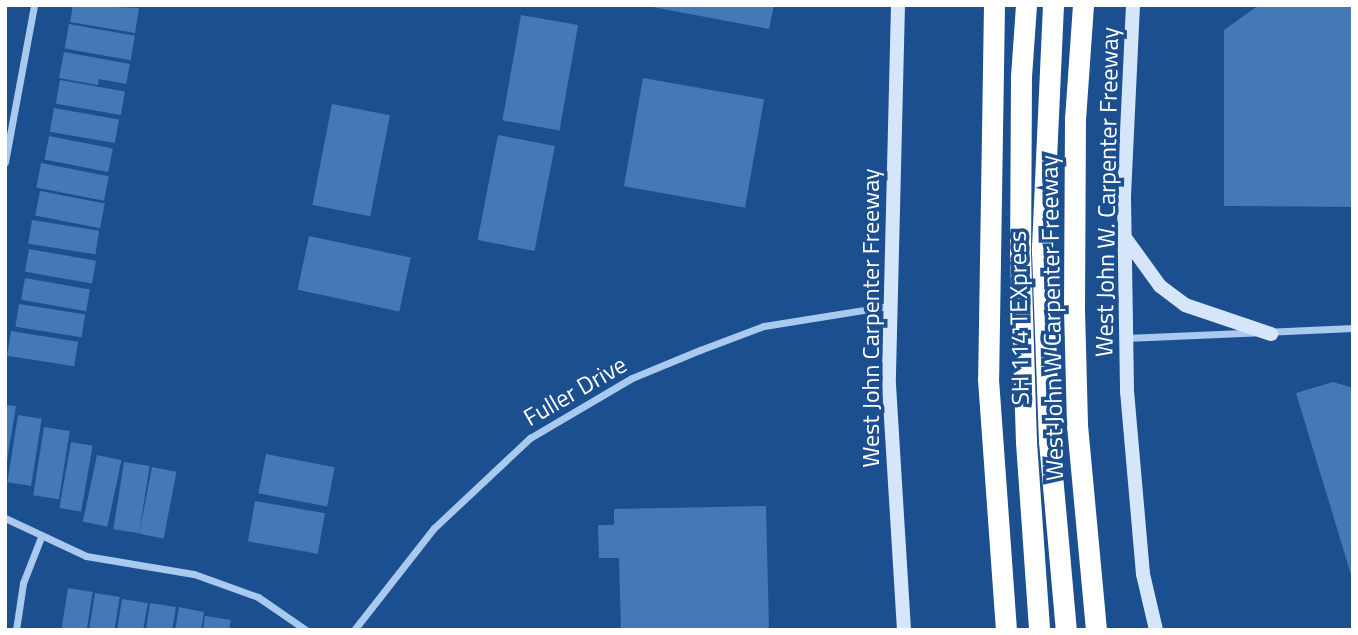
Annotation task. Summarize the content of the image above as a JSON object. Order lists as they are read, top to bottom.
{
  "streets": {
    "highway": ["SH 114 TEXpress", "West John W Carpenter Freeway"],
    "main road": ["West John W. Carpenter Freeway", "West John Carpenter Freeway"],
    "street": ["Fuller Drive"]
  },
  "crossings": [
    ["West John Carpenter Freeway", "Fuller Drive"]
  ]
}
